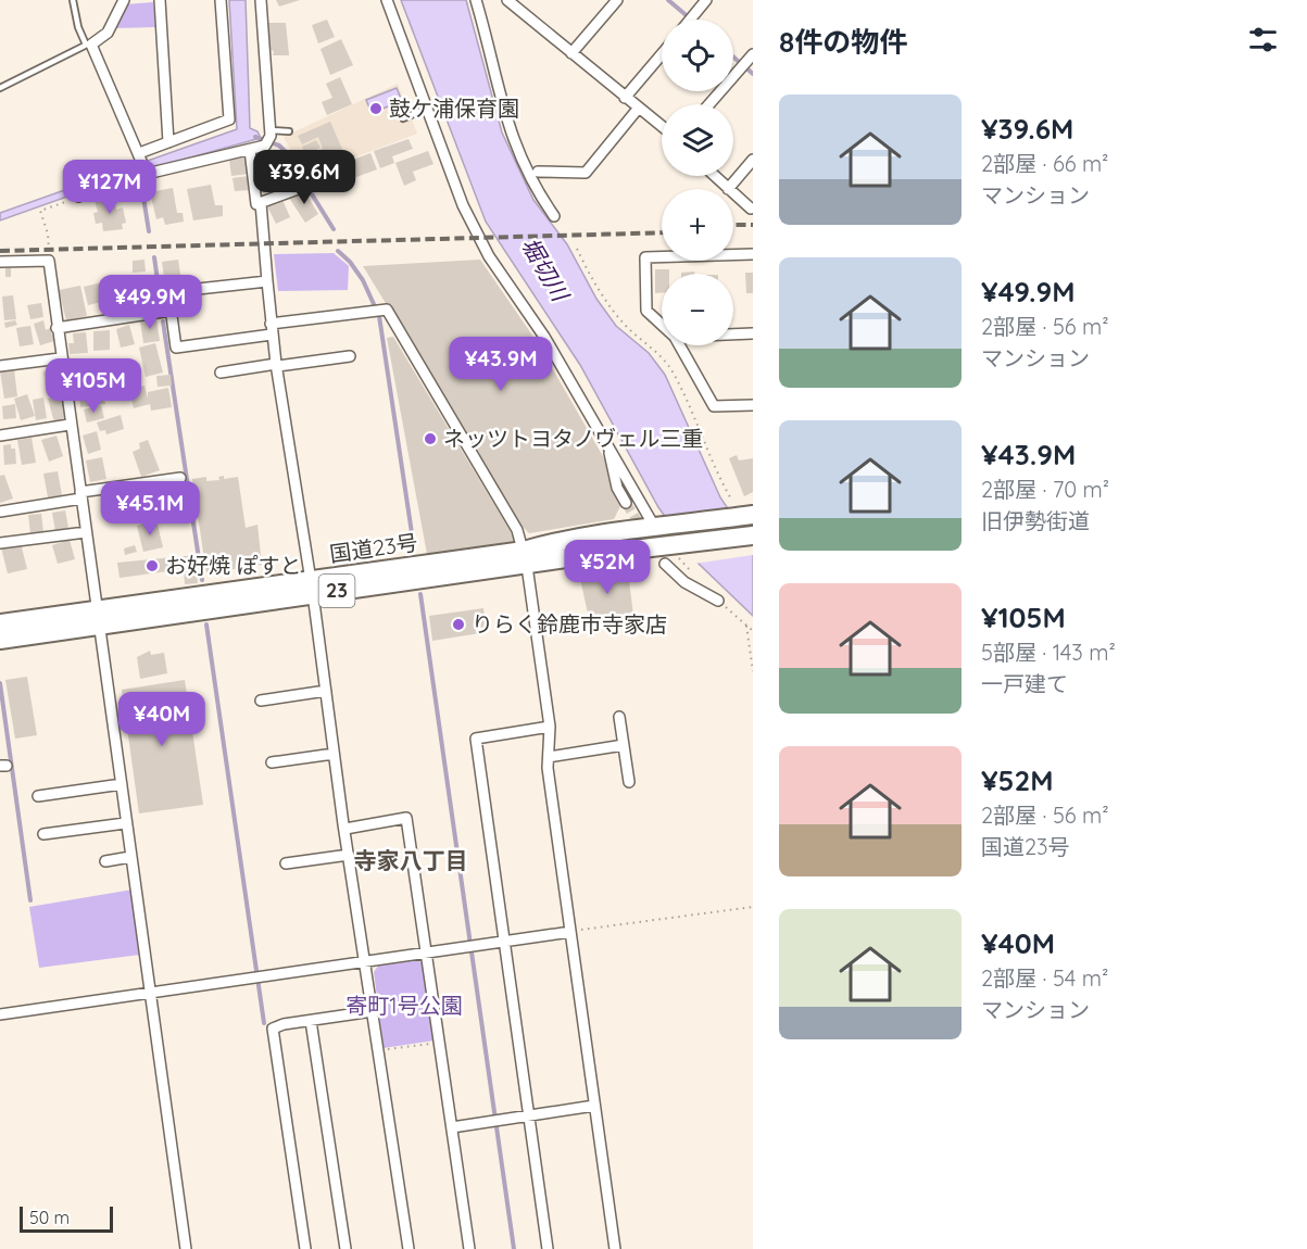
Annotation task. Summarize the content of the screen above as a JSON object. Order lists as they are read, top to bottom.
{
  "streets": {
    "highway": ["国道23号", "23"]
  },
  "districts": ["寺家八丁目"],
  "water": ["堀切川"],
  "parks": ["寄町1号公園"],
  "places": [
    "鼓ケ浦保育園",
    "ネッツトヨタノヴェル三重",
    "お好焼 ぽすと",
    "りらく鈴鹿市寺家店"
  ],
  "scale_bar": "50 m",
  "page": {
    "heading": "8件の物件",
    "map_buttons": ["+", "−"],
    "list": [
      {
        "name": "¥39.6M",
        "note": "2部屋 · 66 m² · マンション"
      },
      {
        "name": "¥49.9M",
        "note": "2部屋 · 56 m² · マンション"
      },
      {
        "name": "¥43.9M",
        "note": "2部屋 · 70 m² · 旧伊勢街道"
      },
      {
        "name": "¥105M",
        "note": "5部屋 · 143 m² · 一戸建て"
      },
      {
        "name": "¥52M",
        "note": "2部屋 · 56 m² · 国道23号"
      },
      {
        "name": "¥40M",
        "note": "2部屋 · 54 m² · マンション"
      }
    ],
    "price": [
      "¥39.6M",
      "¥127M",
      "¥49.9M",
      "¥43.9M",
      "¥105M",
      "¥45.1M",
      "¥52M",
      "¥40M"
    ],
    "scale": "50 m"
  }
}
